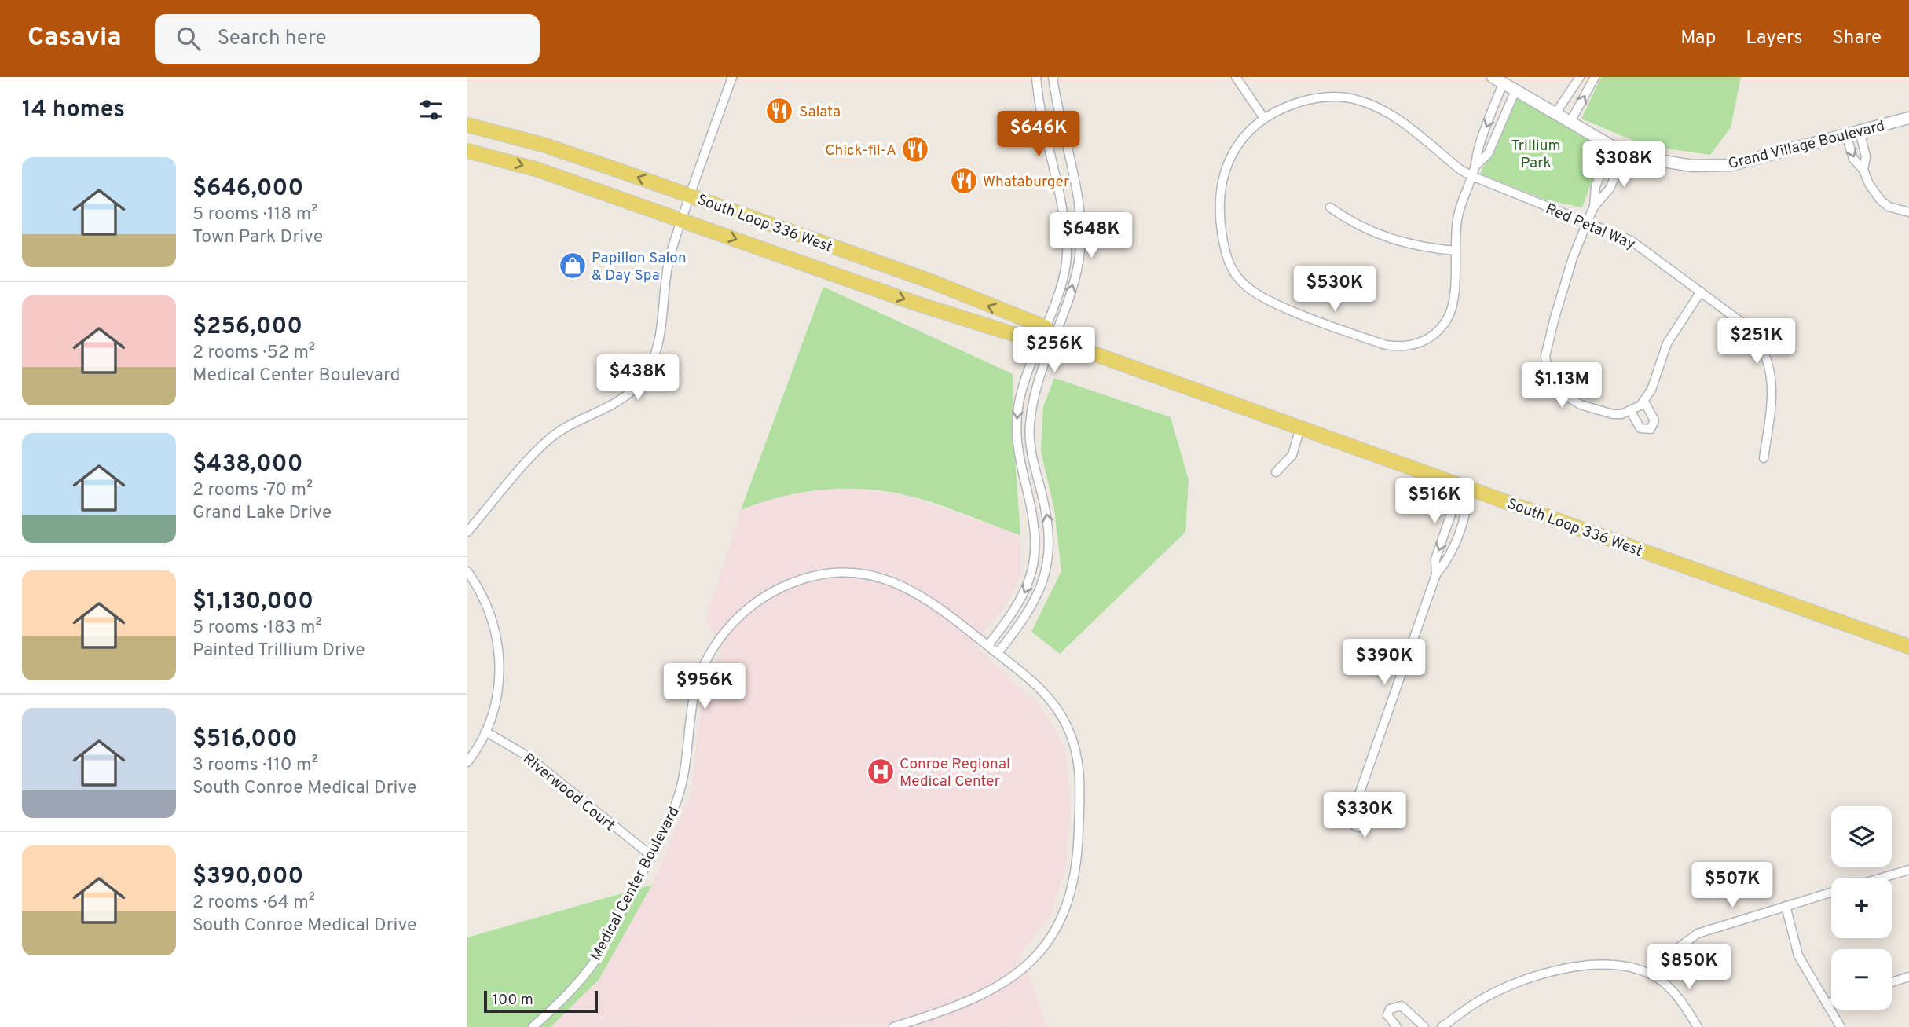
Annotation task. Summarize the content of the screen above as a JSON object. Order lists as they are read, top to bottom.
{
  "streets": {
    "main road": ["South Loop 336 West"],
    "street": [
      "Grand Village Boulevard",
      "Red Petal Way",
      "Riverwood Court",
      "Medical Center Boulevard"
    ]
  },
  "crossings": [
    ["Riverwood Court", "Medical Center Boulevard"]
  ],
  "parks": ["Trillium Park"],
  "places": {
    "restaurant": ["Salata", "Chick-fil-A", "Whataburger"],
    "shop": ["Papillon Salon & Day Spa"],
    "hospital": ["Conroe Regional Medical Center"]
  },
  "scale_bar": "100 m",
  "page": {
    "header": "Casavia",
    "search": "Search here",
    "nav": ["Map", "Layers", "Share"],
    "heading": "14 homes",
    "price": [
      "$646K",
      "$308K",
      "$648K",
      "$530K",
      "$251K",
      "$256K",
      "$438K",
      "$1.13M",
      "$516K",
      "$390K",
      "$956K",
      "$330K",
      "$507K",
      "$850K"
    ],
    "list": [
      {
        "name": "$646,000",
        "note": "5 rooms · 118 m² · Town Park Drive"
      },
      {
        "name": "$256,000",
        "note": "2 rooms · 52 m² · Medical Center Boulevard"
      },
      {
        "name": "$438,000",
        "note": "2 rooms · 70 m² · Grand Lake Drive"
      },
      {
        "name": "$1,130,000",
        "note": "5 rooms · 183 m² · Painted Trillium Drive"
      },
      {
        "name": "$516,000",
        "note": "3 rooms · 110 m² · South Conroe Medical Drive"
      },
      {
        "name": "$390,000",
        "note": "2 rooms · 64 m² · South Conroe Medical Drive"
      }
    ],
    "map_buttons": ["+", "−"],
    "scale": "100 m"
  }
}
